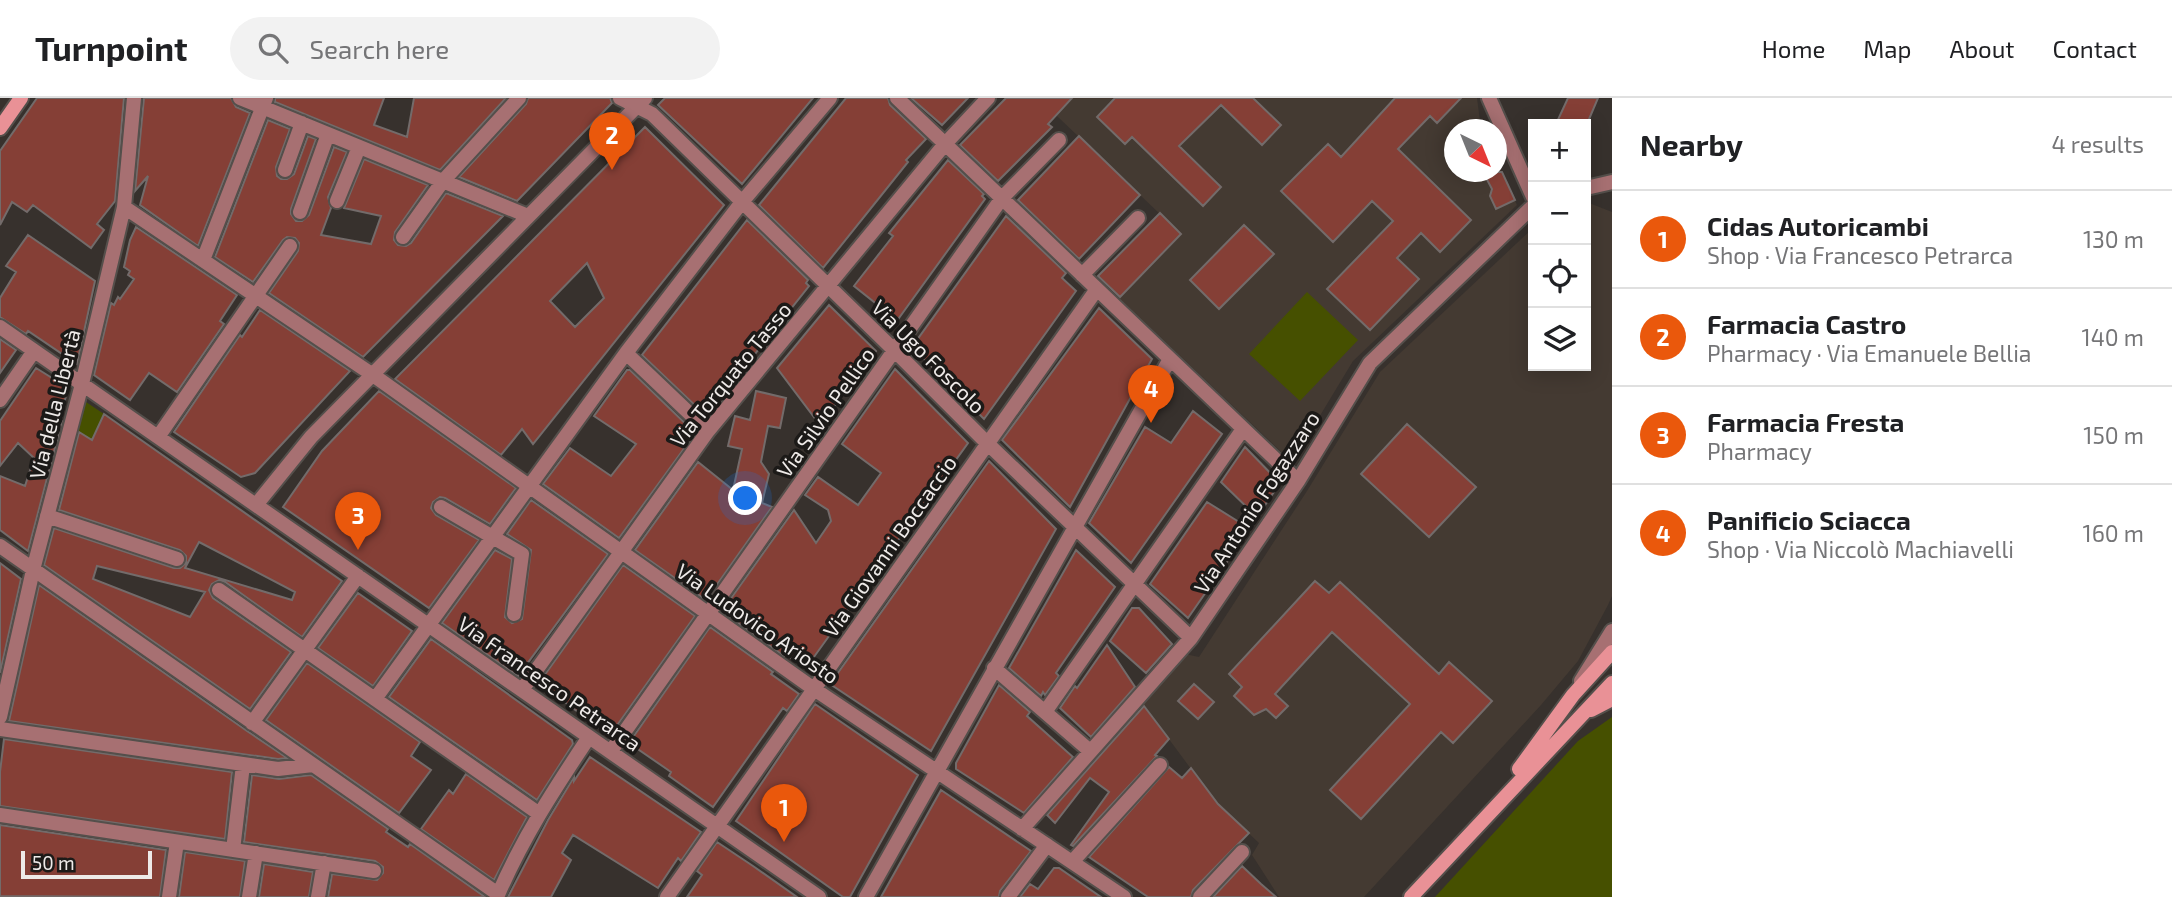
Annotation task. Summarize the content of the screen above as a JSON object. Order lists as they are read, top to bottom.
{
  "streets": {
    "street": [
      "Via Ugo Foscolo",
      "Via Torquato Tasso",
      "Via della Libertà",
      "Via Silvio Pellico",
      "Via Antonio Fogazzaro",
      "Via Giovanni Boccaccio",
      "Via Ludovico Ariosto",
      "Via Francesco Petrarca"
    ]
  },
  "crossings": [
    ["Via Ugo Foscolo", "Via Torquato Tasso"],
    ["Via Ugo Foscolo", "Via Silvio Pellico"],
    ["Via Ugo Foscolo", "Via Antonio Fogazzaro"],
    ["Via Ugo Foscolo", "Via Giovanni Boccaccio"],
    ["Via Torquato Tasso", "Via Ludovico Ariosto"],
    ["Via Torquato Tasso", "Via Francesco Petrarca"],
    ["Via della Libertà", "Via Ludovico Ariosto"],
    ["Via della Libertà", "Via Francesco Petrarca"],
    ["Via Silvio Pellico", "Via Ludovico Ariosto"],
    ["Via Silvio Pellico", "Via Francesco Petrarca"],
    ["Via Antonio Fogazzaro", "Via Ludovico Ariosto"],
    ["Via Giovanni Boccaccio", "Via Ludovico Ariosto"],
    ["Via Giovanni Boccaccio", "Via Francesco Petrarca"]
  ],
  "scale_bar": "50 m",
  "north": "bottom right",
  "page": {
    "header": "Turnpoint",
    "search": "Search here",
    "nav": [
      "Home",
      "Map",
      "About",
      "Contact"
    ],
    "heading": ["Nearby", "4 results"],
    "pins": [
      "2",
      "4",
      "3",
      "1"
    ],
    "map_buttons": ["+", "−"],
    "list": [
      {
        "mark": "1",
        "name": "Cidas Autoricambi",
        "note": "Shop · Via Francesco Petrarca",
        "value": "130 m"
      },
      {
        "mark": "2",
        "name": "Farmacia Castro",
        "note": "Pharmacy · Via Emanuele Bellia",
        "value": "140 m"
      },
      {
        "mark": "3",
        "name": "Farmacia Fresta",
        "note": "Pharmacy",
        "value": "150 m"
      },
      {
        "mark": "4",
        "name": "Panificio Sciacca",
        "note": "Shop · Via Niccolò Machiavelli",
        "value": "160 m"
      }
    ],
    "scale": "50 m"
  }
}
